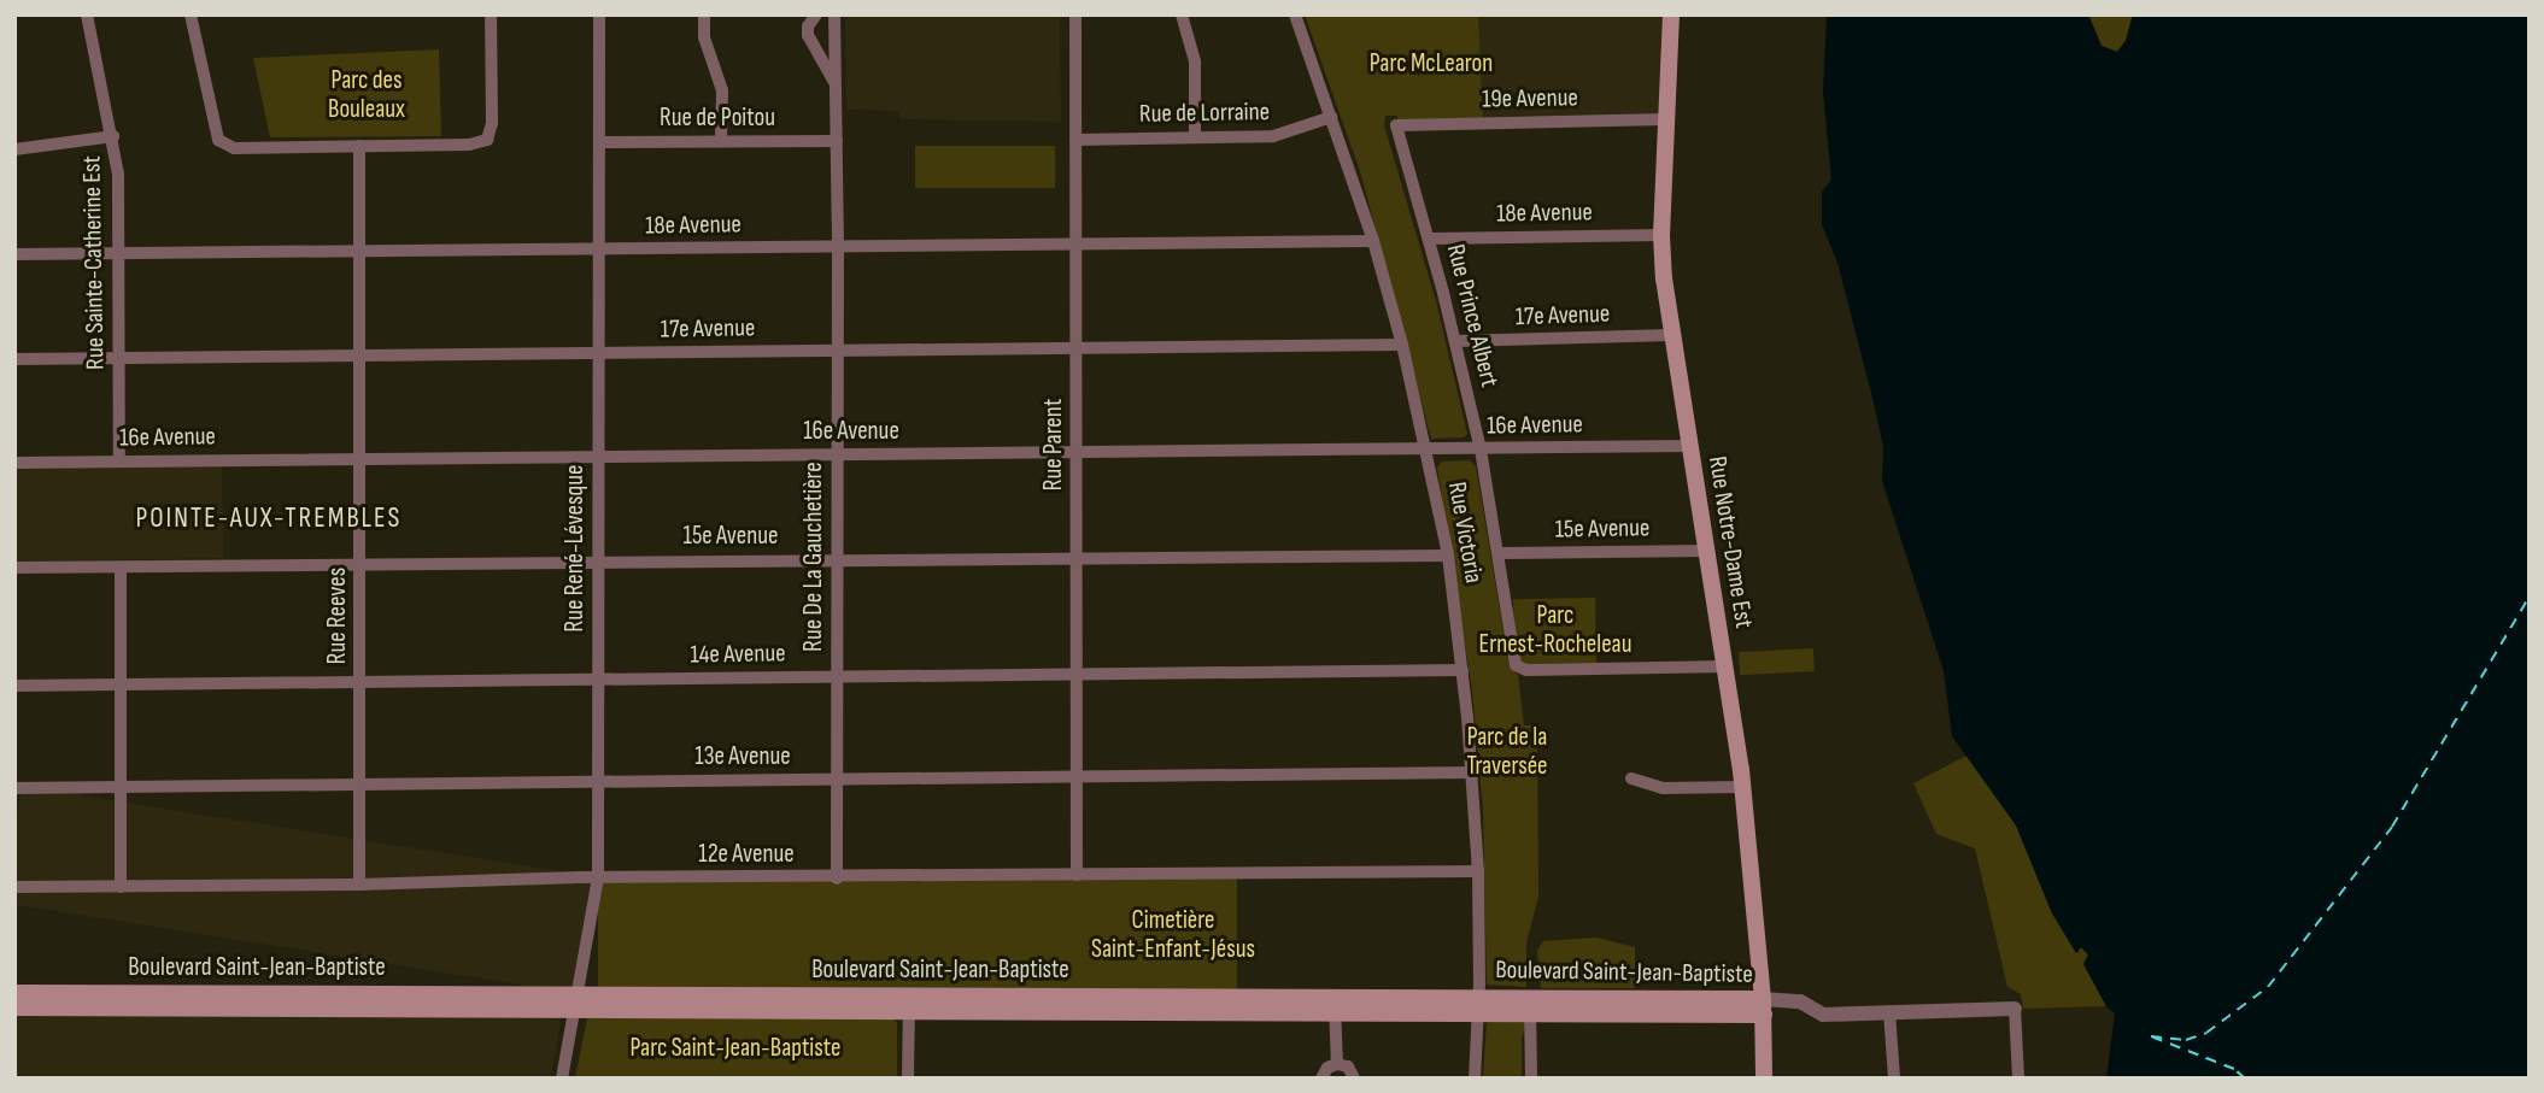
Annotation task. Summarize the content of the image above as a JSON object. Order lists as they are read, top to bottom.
{
  "streets": {
    "main road": ["Rue Notre-Dame Est", "Boulevard Saint-Jean-Baptiste"],
    "street": [
      "19e Avenue",
      "Rue de Lorraine",
      "Rue de Poitou",
      "18e Avenue",
      "Rue Sainte-Catherine Est",
      "Rue Prince Albert",
      "17e Avenue",
      "16e Avenue",
      "Rue Parent",
      "15e Avenue",
      "Rue Victoria",
      "Rue René-Lévesque",
      "Rue De La Gauchetière",
      "Rue Reeves",
      "14e Avenue",
      "13e Avenue",
      "12e Avenue"
    ]
  },
  "crossings": [
    ["19e Avenue", "Rue Prince Albert"],
    ["19e Avenue", "Rue Notre-Dame Est"],
    ["Rue de Lorraine", "Rue Parent"],
    ["Rue de Lorraine", "Rue Victoria"],
    ["Rue de Poitou", "Rue René-Lévesque"],
    ["Rue de Poitou", "Rue De La Gauchetière"],
    ["18e Avenue", "Rue Sainte-Catherine Est"],
    ["18e Avenue", "Rue Prince Albert"],
    ["18e Avenue", "Rue Parent"],
    ["18e Avenue", "Rue Victoria"],
    ["18e Avenue", "Rue Notre-Dame Est"],
    ["18e Avenue", "Rue René-Lévesque"],
    ["18e Avenue", "Rue De La Gauchetière"],
    ["18e Avenue", "Rue Reeves"],
    ["Rue Sainte-Catherine Est", "17e Avenue"],
    ["Rue Sainte-Catherine Est", "16e Avenue"],
    ["Rue Prince Albert", "17e Avenue"],
    ["Rue Prince Albert", "16e Avenue"],
    ["Rue Prince Albert", "15e Avenue"],
    ["Rue Prince Albert", "Rue Notre-Dame Est"],
    ["17e Avenue", "Rue Parent"],
    ["17e Avenue", "Rue Victoria"],
    ["17e Avenue", "Rue Notre-Dame Est"],
    ["17e Avenue", "Rue René-Lévesque"],
    ["17e Avenue", "Rue De La Gauchetière"],
    ["17e Avenue", "Rue Reeves"],
    ["16e Avenue", "Rue Parent"],
    ["16e Avenue", "Rue Victoria"],
    ["16e Avenue", "Rue Notre-Dame Est"],
    ["16e Avenue", "Rue René-Lévesque"],
    ["16e Avenue", "Rue De La Gauchetière"],
    ["16e Avenue", "Rue Reeves"],
    ["Rue Parent", "15e Avenue"],
    ["Rue Parent", "14e Avenue"],
    ["Rue Parent", "13e Avenue"],
    ["Rue Parent", "12e Avenue"],
    ["15e Avenue", "Rue Victoria"],
    ["15e Avenue", "Rue Notre-Dame Est"],
    ["15e Avenue", "Rue René-Lévesque"],
    ["15e Avenue", "Rue De La Gauchetière"],
    ["15e Avenue", "Rue Reeves"],
    ["Rue Victoria", "14e Avenue"],
    ["Rue Victoria", "13e Avenue"],
    ["Rue Victoria", "12e Avenue"],
    ["Rue Victoria", "Boulevard Saint-Jean-Baptiste"],
    ["Rue Notre-Dame Est", "Boulevard Saint-Jean-Baptiste"],
    ["Rue René-Lévesque", "14e Avenue"],
    ["Rue René-Lévesque", "13e Avenue"],
    ["Rue René-Lévesque", "12e Avenue"],
    ["Rue René-Lévesque", "Boulevard Saint-Jean-Baptiste"],
    ["Rue De La Gauchetière", "14e Avenue"],
    ["Rue De La Gauchetière", "13e Avenue"],
    ["Rue De La Gauchetière", "12e Avenue"],
    ["Rue Reeves", "14e Avenue"],
    ["Rue Reeves", "13e Avenue"],
    ["Rue Reeves", "12e Avenue"]
  ],
  "districts": ["POINTE-AUX-TREMBLES"],
  "parks": [
    "Parc McLearon",
    "Parc des Bouleaux",
    "Parc Ernest-Rocheleau",
    "Parc de la Traversée",
    "Cimetière Saint-Enfant-Jésus",
    "Parc Saint-Jean-Baptiste"
  ]
}
